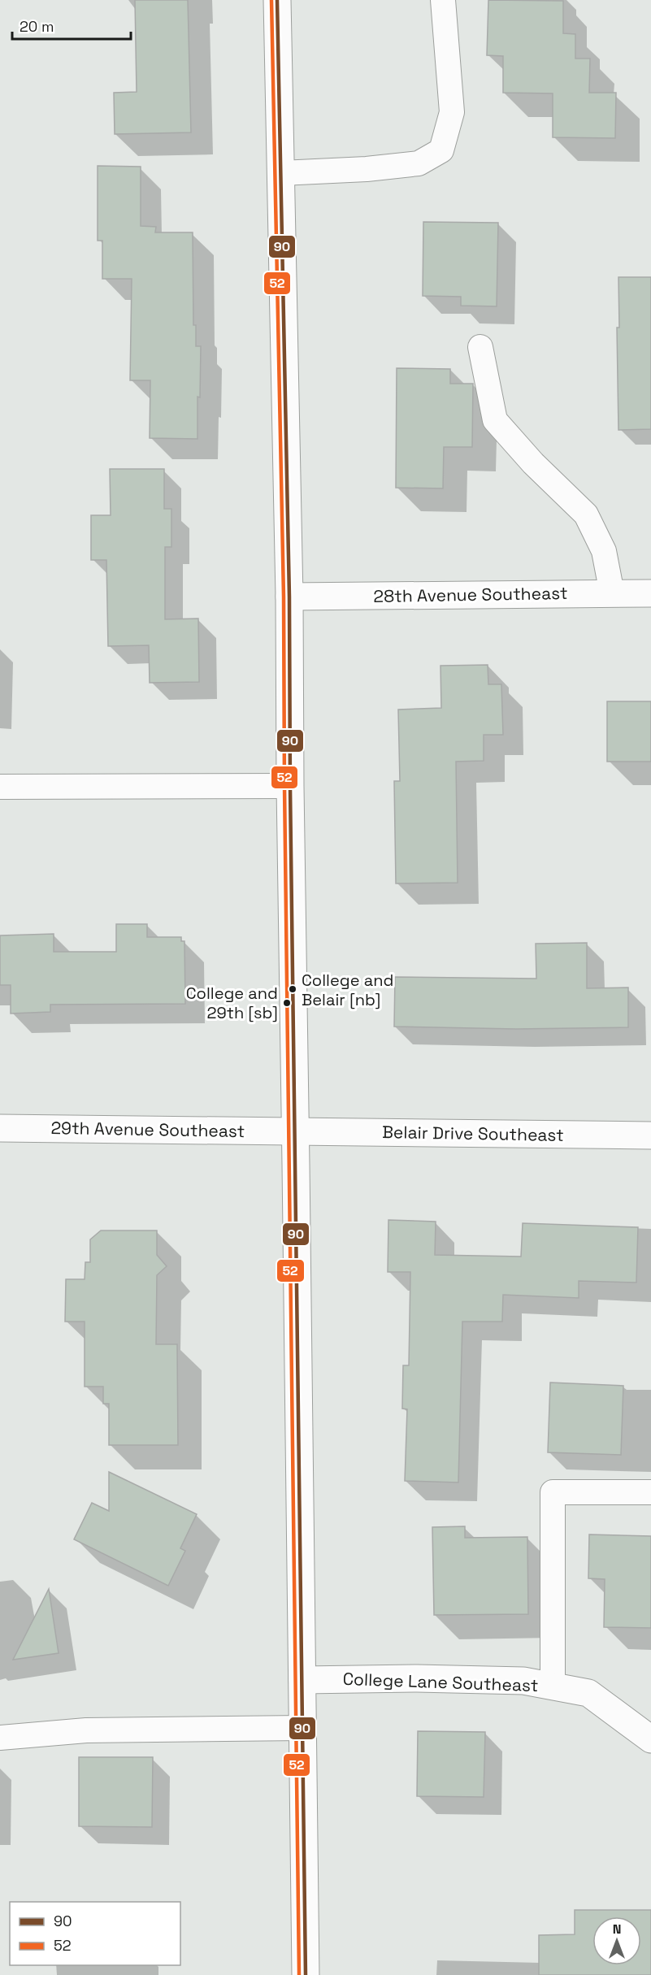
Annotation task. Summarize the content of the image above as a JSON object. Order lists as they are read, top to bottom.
{
  "streets": {
    "main road": [
      "28th Avenue Southeast",
      "29th Avenue Southeast",
      "Belair Drive Southeast",
      "College Lane Southeast"
    ]
  },
  "crossings": [
    ["29th Avenue Southeast", "Belair Drive Southeast"]
  ],
  "places": ["College and Belair [nb]", "College and 29th [sb]"],
  "lines": ["transit line 90", "transit line 52"],
  "legend": ["90", "52"],
  "scale_bar": "20 m",
  "north": "top"
}
